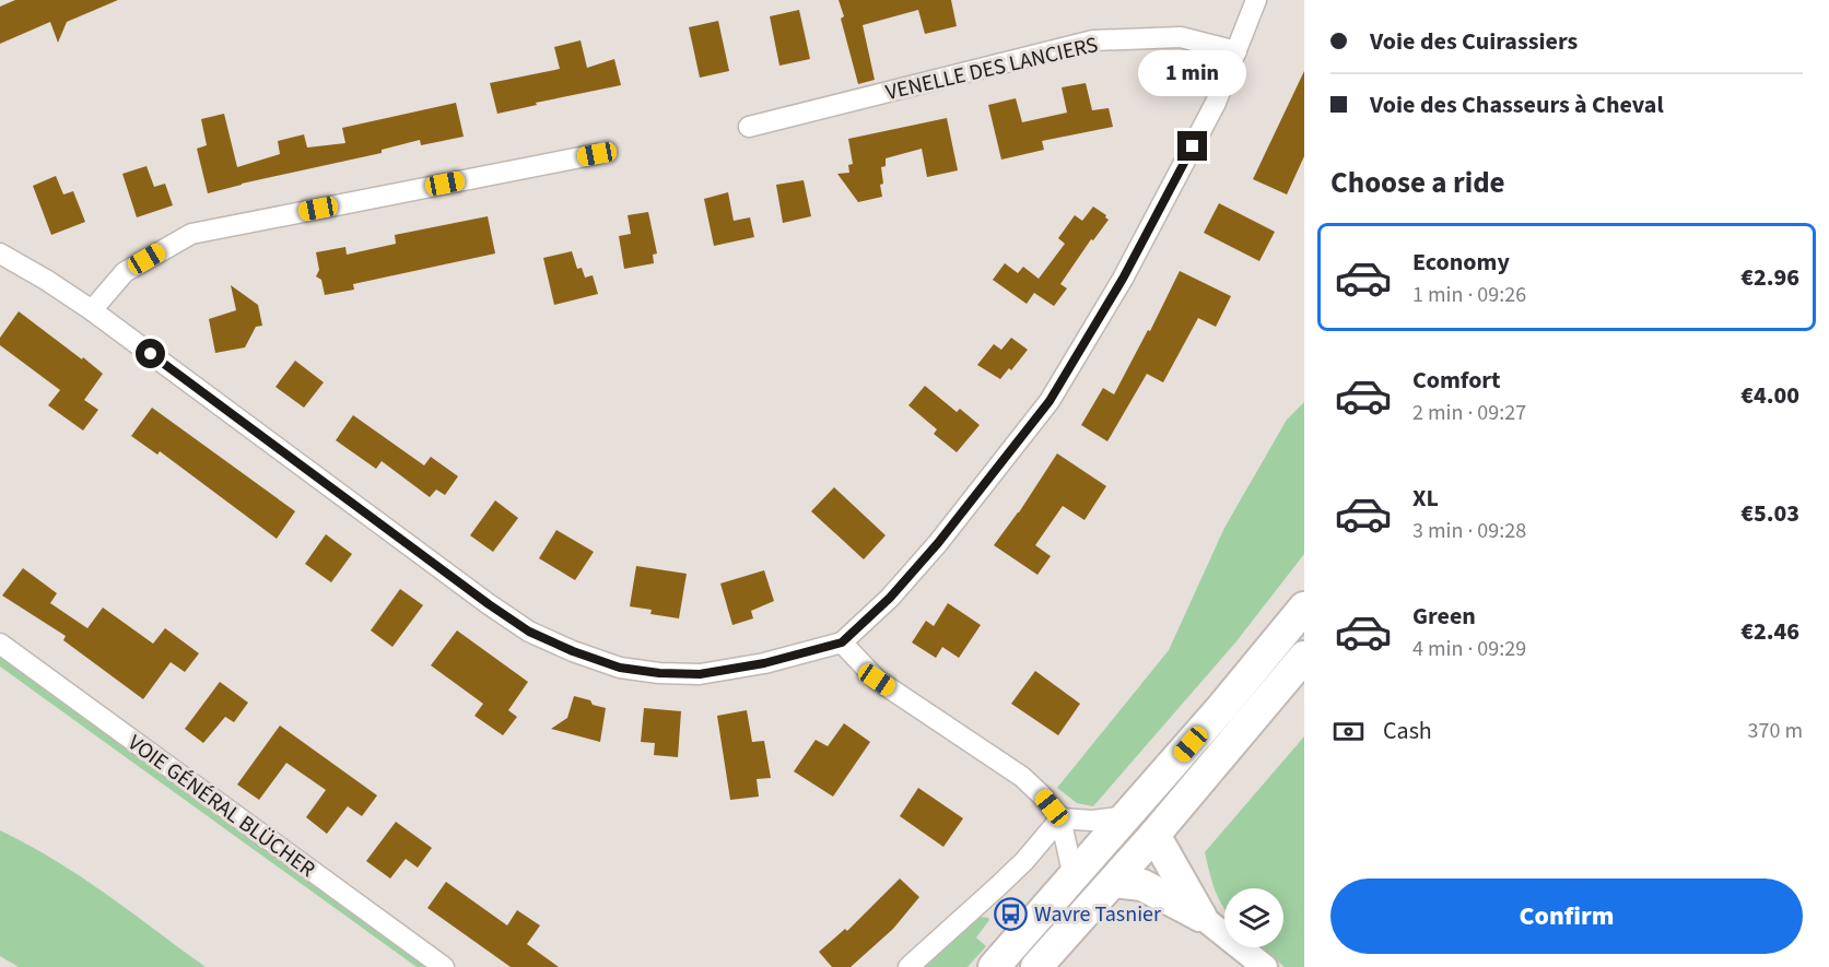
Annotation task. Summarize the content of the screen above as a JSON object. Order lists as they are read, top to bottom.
{
  "streets": {
    "street": ["VENELLE DES LANCIERS", "VOIE GÉNÉRAL BLÜCHER"]
  },
  "places": {
    "bus stop": ["Wavre Tasnier"]
  },
  "page": {
    "banner": ["Voie des Cuirassiers", "Voie des Chasseurs à Cheval"],
    "bubble": "1 min",
    "heading": "Choose a ride",
    "list": [
      {
        "name": "Economy",
        "note": "1 min · 09:26",
        "value": "€2.96"
      },
      {
        "name": "Comfort",
        "note": "2 min · 09:27",
        "value": "€4.00"
      },
      {
        "name": "XL",
        "note": "3 min · 09:28",
        "value": "€5.03"
      },
      {
        "name": "Green",
        "note": "4 min · 09:29",
        "value": "€2.46"
      }
    ],
    "pay": ["Cash", "370 m"],
    "buttons": "Confirm"
  }
}
